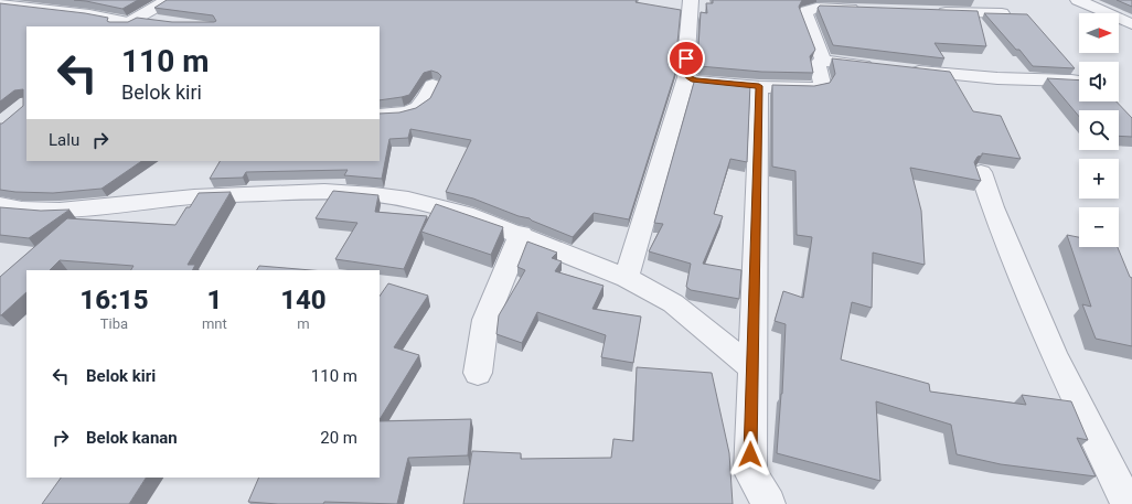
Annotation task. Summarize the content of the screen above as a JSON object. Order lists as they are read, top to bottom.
{
  "north": "right",
  "page": {
    "map_buttons": ["+", "−"],
    "turn": ["110 m", "Belok kiri"],
    "then": "Lalu",
    "eta": [
      "16:15",
      "Tiba",
      "1",
      "mnt",
      "140",
      "m"
    ],
    "list": [
      {
        "name": "Belok kiri",
        "value": "110 m"
      },
      {
        "name": "Belok kanan",
        "value": "20 m"
      }
    ]
  }
}
